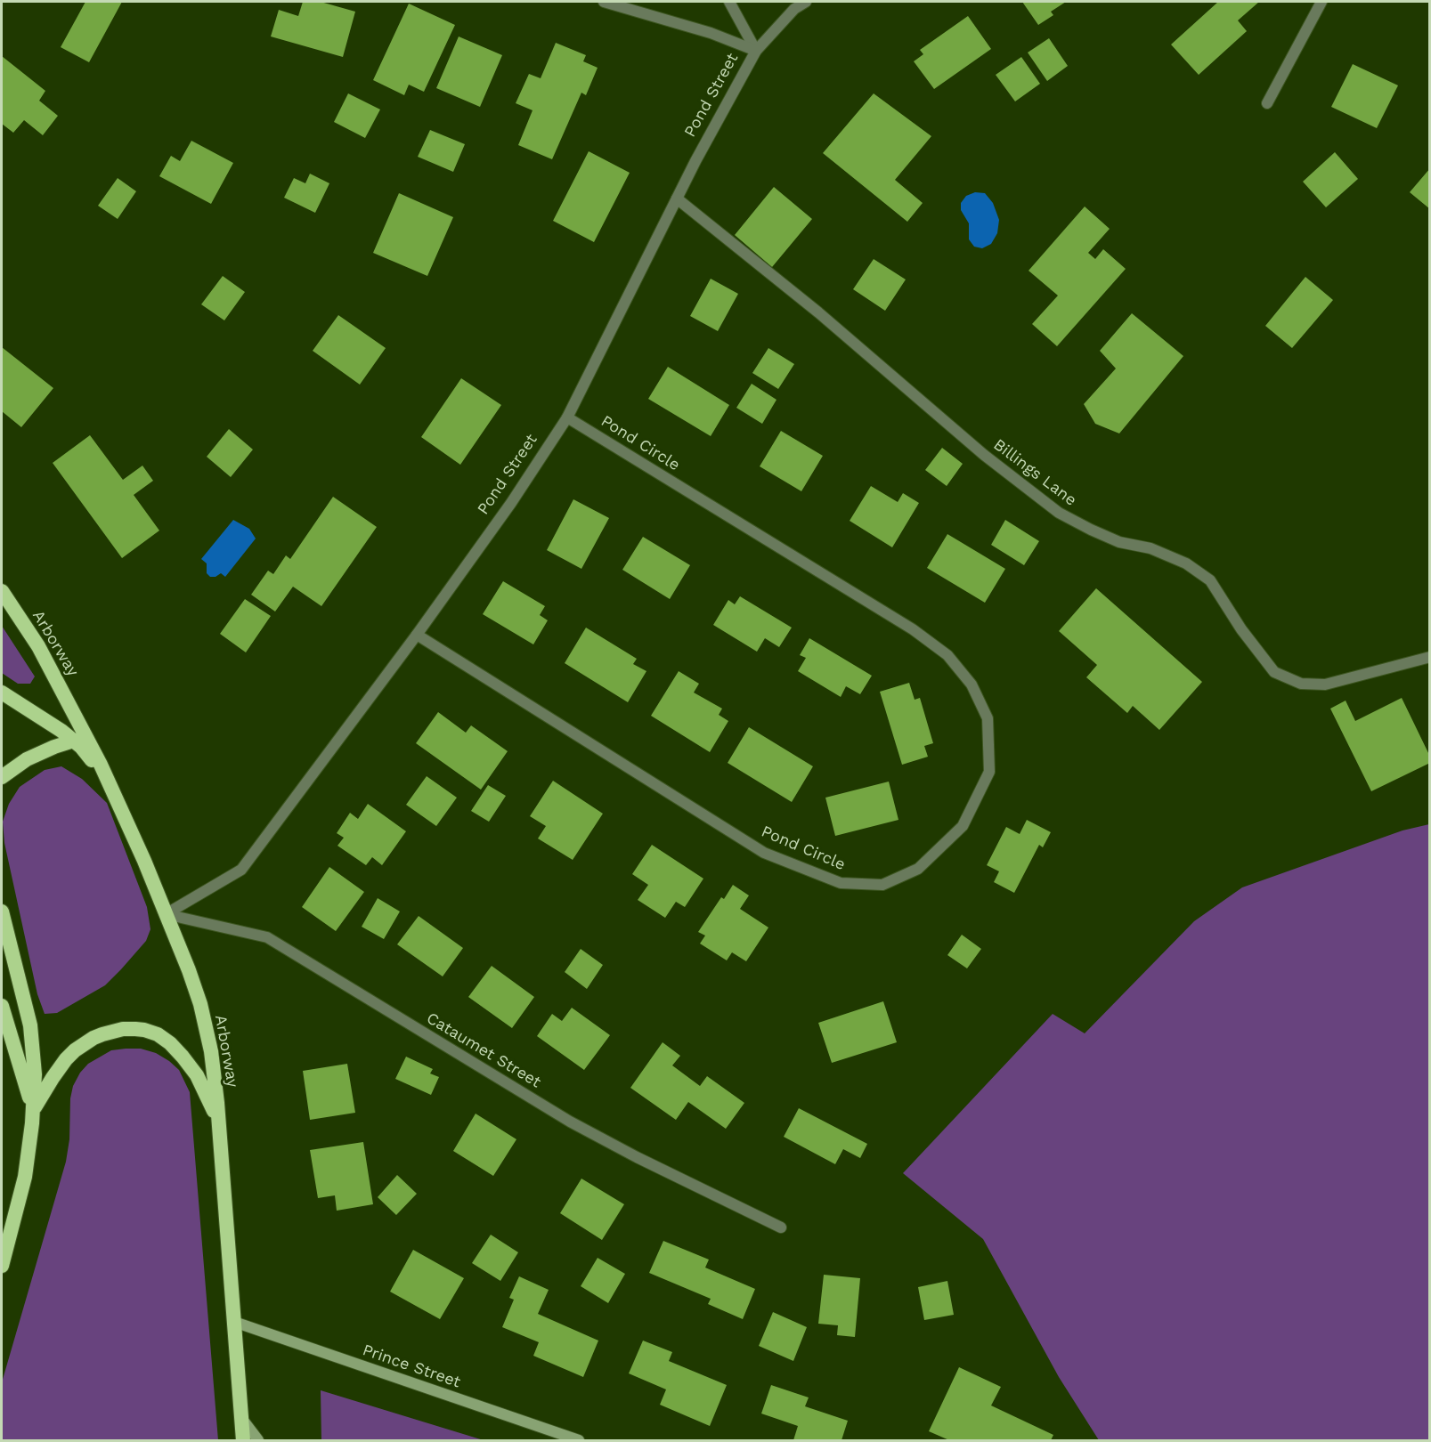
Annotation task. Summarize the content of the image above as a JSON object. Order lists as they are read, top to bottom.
{
  "streets": {
    "highway": ["Arborway"],
    "main road": ["Prince Street"],
    "street": [
      "Pond Street",
      "Pond Circle",
      "Billings Lane",
      "Cataumet Street"
    ]
  },
  "crossings": [
    ["Pond Street", "Pond Circle"],
    ["Pond Street", "Billings Lane"],
    ["Pond Street", "Arborway"],
    ["Pond Street", "Cataumet Street"],
    ["Arborway", "Cataumet Street"],
    ["Arborway", "Prince Street"]
  ]
}
